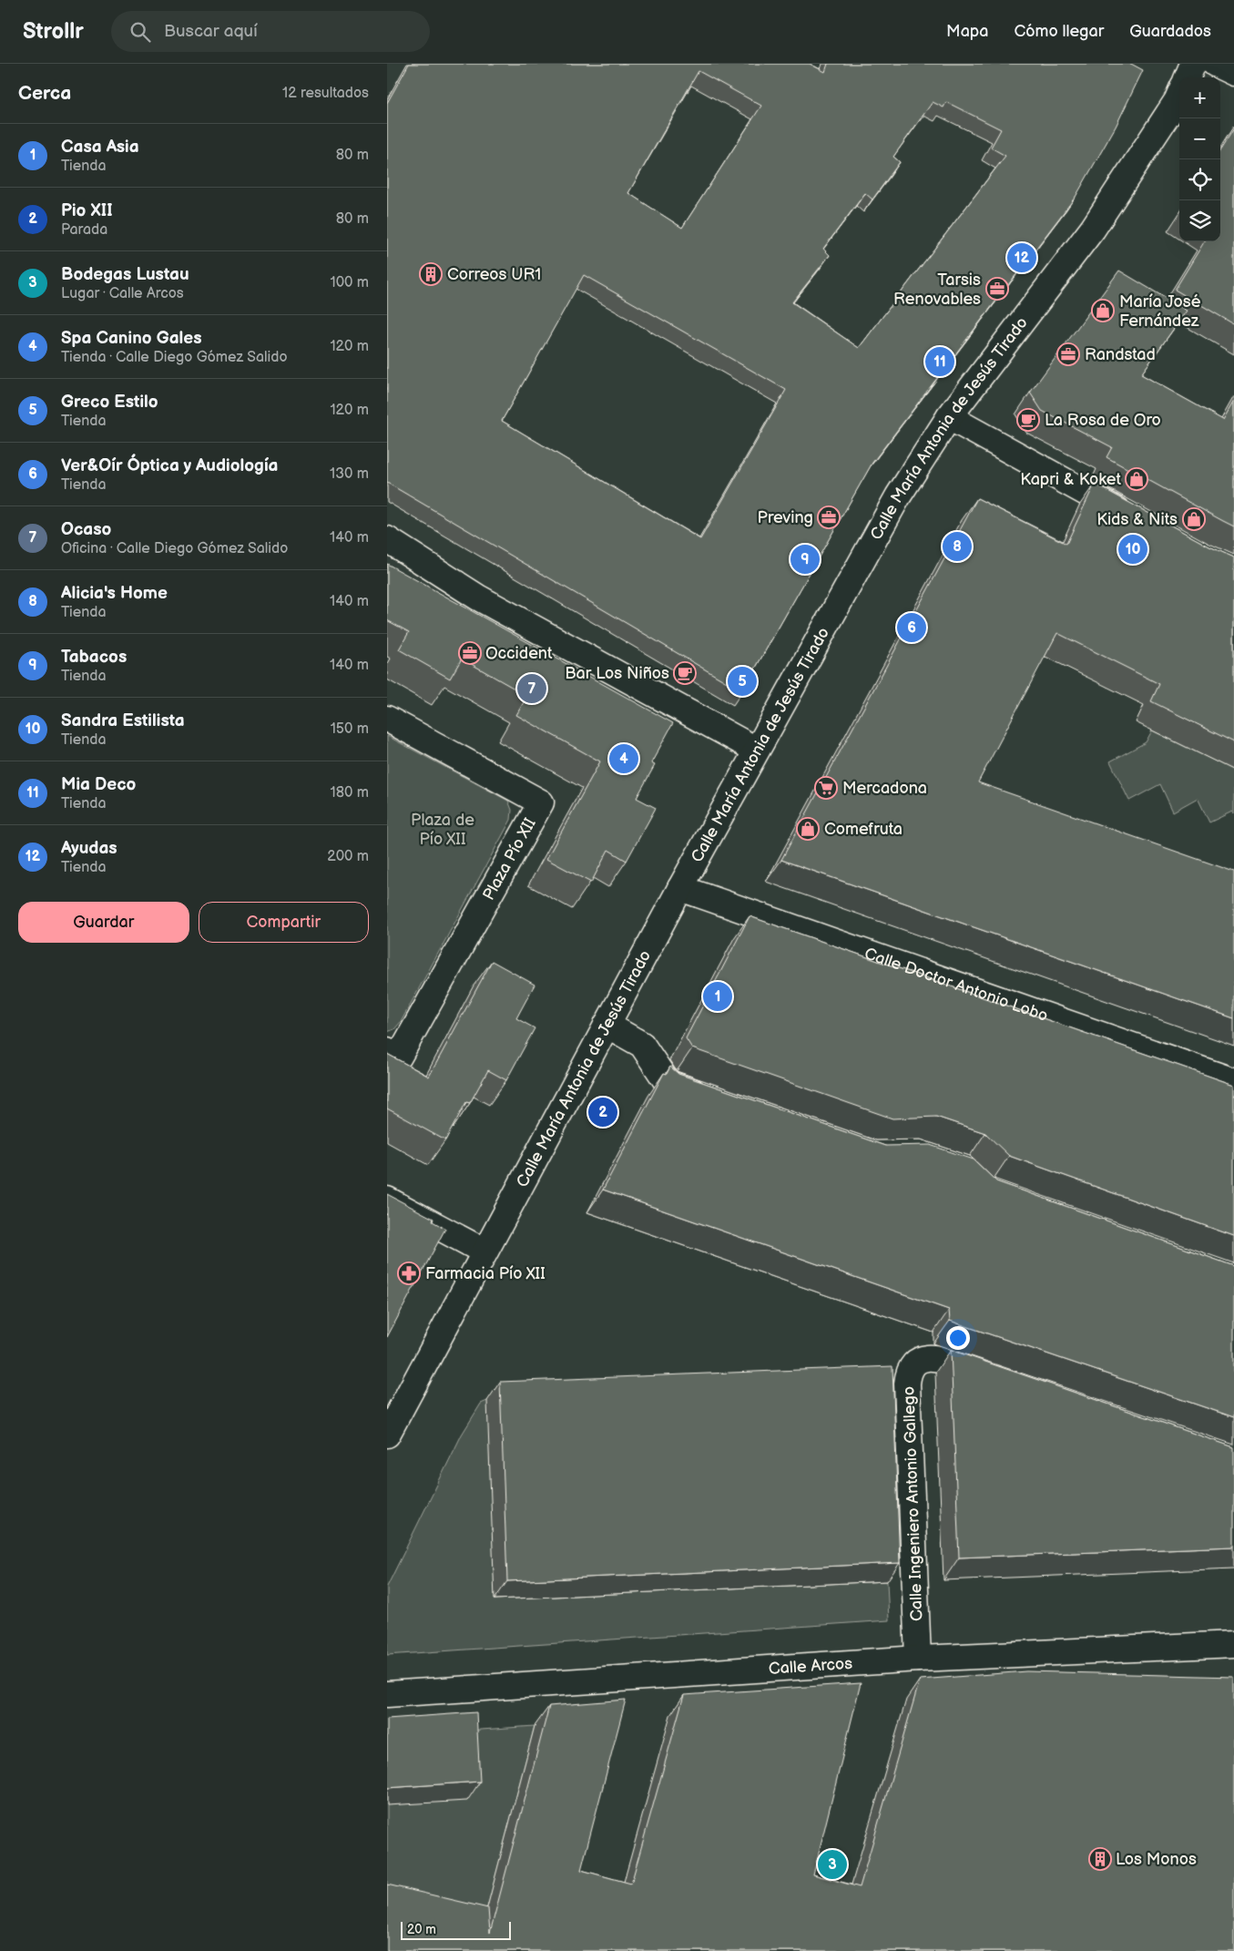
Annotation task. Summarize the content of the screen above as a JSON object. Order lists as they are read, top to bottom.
{
  "streets": {
    "street": [
      "Calle María Antonia de Jesús Tirado",
      "Plaza Pío XII",
      "Calle Doctor Antonio Lobo",
      "Calle Ingeniero Antonio Gallego",
      "Calle Arcos"
    ]
  },
  "crossings": [
    ["Calle María Antonia de Jesús Tirado", "Calle Doctor Antonio Lobo"],
    ["Calle Ingeniero Antonio Gallego", "Calle Arcos"]
  ],
  "parks": ["Plaza de Pío XII"],
  "places": {
    "building": ["Correos UR1", "Los Monos"],
    "office": [
      "Tarsis Renovables",
      "Randstad",
      "Preving",
      "Occident"
    ],
    "shop": [
      "María José Fernández",
      "Kapri & Koket",
      "Kids & Nits",
      "Comefruta"
    ],
    "cafe": ["La Rosa de Oro", "Bar Los Niños"],
    "supermarket": ["Mercadona"],
    "pharmacy": ["Farmacia Pío XII"]
  },
  "scale_bar": "20 m",
  "page": {
    "header": "Strollr",
    "search": "Buscar aquí",
    "nav": ["Mapa", "Cómo llegar", "Guardados"],
    "heading": ["Cerca", "12 resultados"],
    "map_buttons": ["+", "−"],
    "list": [
      {
        "mark": "1",
        "name": "Casa Asia",
        "note": "Tienda",
        "value": "80 m"
      },
      {
        "mark": "2",
        "name": "Pio XII",
        "note": "Parada",
        "value": "80 m"
      },
      {
        "mark": "3",
        "name": "Bodegas Lustau",
        "note": "Lugar · Calle Arcos",
        "value": "100 m"
      },
      {
        "mark": "4",
        "name": "Spa Canino Gales",
        "note": "Tienda · Calle Diego Gómez Salido",
        "value": "120 m"
      },
      {
        "mark": "5",
        "name": "Greco Estilo",
        "note": "Tienda",
        "value": "120 m"
      },
      {
        "mark": "6",
        "name": "Ver&Oír Óptica y Audiología",
        "note": "Tienda",
        "value": "130 m"
      },
      {
        "mark": "7",
        "name": "Ocaso",
        "note": "Oficina · Calle Diego Gómez Salido",
        "value": "140 m"
      },
      {
        "mark": "8",
        "name": "Alicia's Home",
        "note": "Tienda",
        "value": "140 m"
      },
      {
        "mark": "9",
        "name": "Tabacos",
        "note": "Tienda",
        "value": "140 m"
      },
      {
        "mark": "10",
        "name": "Sandra Estilista",
        "note": "Tienda",
        "value": "150 m"
      },
      {
        "mark": "11",
        "name": "Mia Deco",
        "note": "Tienda",
        "value": "180 m"
      },
      {
        "mark": "12",
        "name": "Ayudas",
        "note": "Tienda",
        "value": "200 m"
      }
    ],
    "pins": [
      "12",
      "11",
      "8",
      "10",
      "9",
      "6",
      "5",
      "7",
      "4",
      "1",
      "2",
      "3"
    ],
    "buttons": ["Guardar", "Compartir"],
    "scale": "20 m"
  }
}
